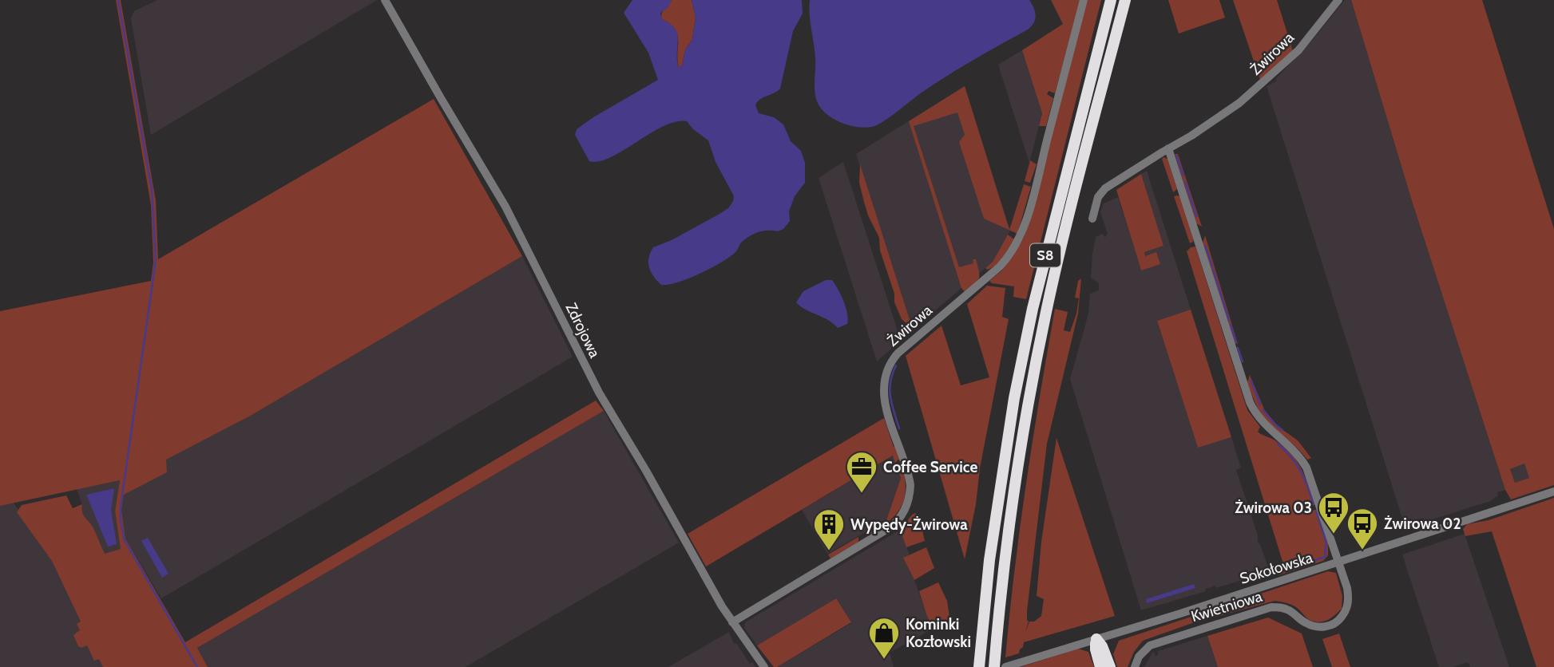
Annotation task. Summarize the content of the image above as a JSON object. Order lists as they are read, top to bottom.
{
  "streets": {
    "highway": ["S8"],
    "street": [
      "Żwirowa",
      "Zdrojowa",
      "Sokołowska",
      "Kwietniowa"
    ]
  },
  "crossings": [
    ["Żwirowa", "Zdrojowa"],
    ["Sokołowska", "Kwietniowa"]
  ],
  "places": {
    "office": ["Coffee Service"],
    "bus stop": ["Żwirowa 03", "Żwirowa 02"],
    "building": ["Wypędy-Żwirowa"],
    "shop": ["Kominki Kozłowski"]
  }
}
